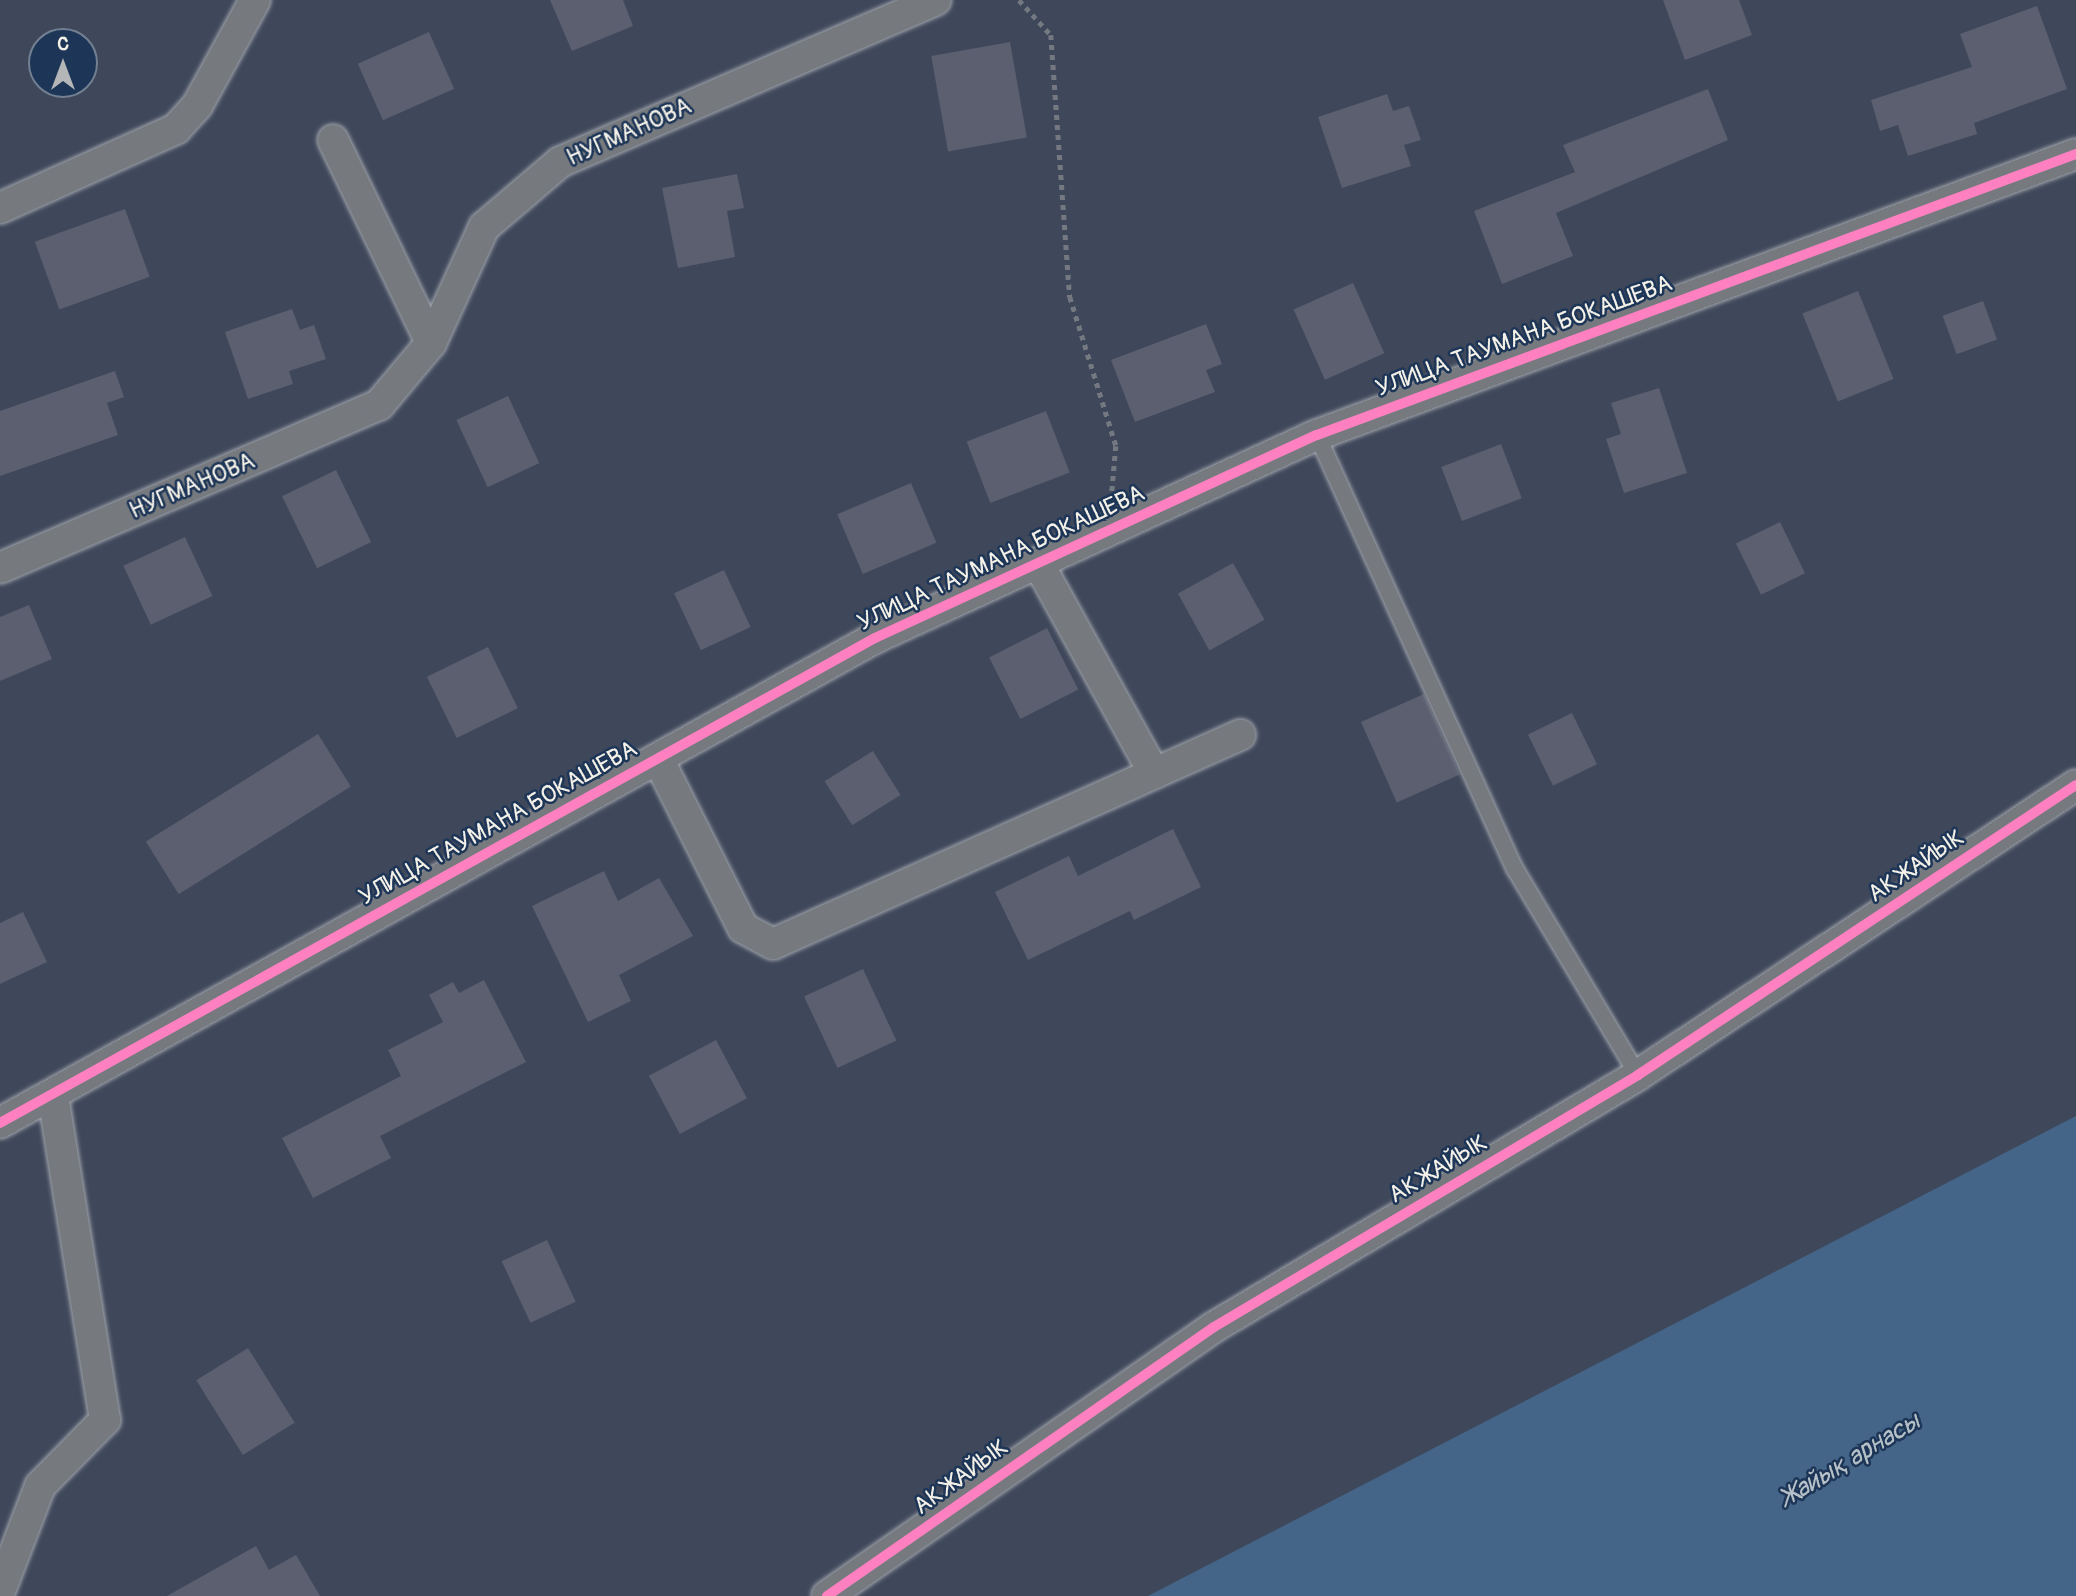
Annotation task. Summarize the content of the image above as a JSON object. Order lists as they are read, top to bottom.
{
  "streets": {
    "street": ["НУГМАНОВА", "УЛИЦА ТАУМАНА БОКАШЕВА", "АК ЖАЙЫК"]
  },
  "water": ["Жайық арнасы"],
  "north": "top"
}
